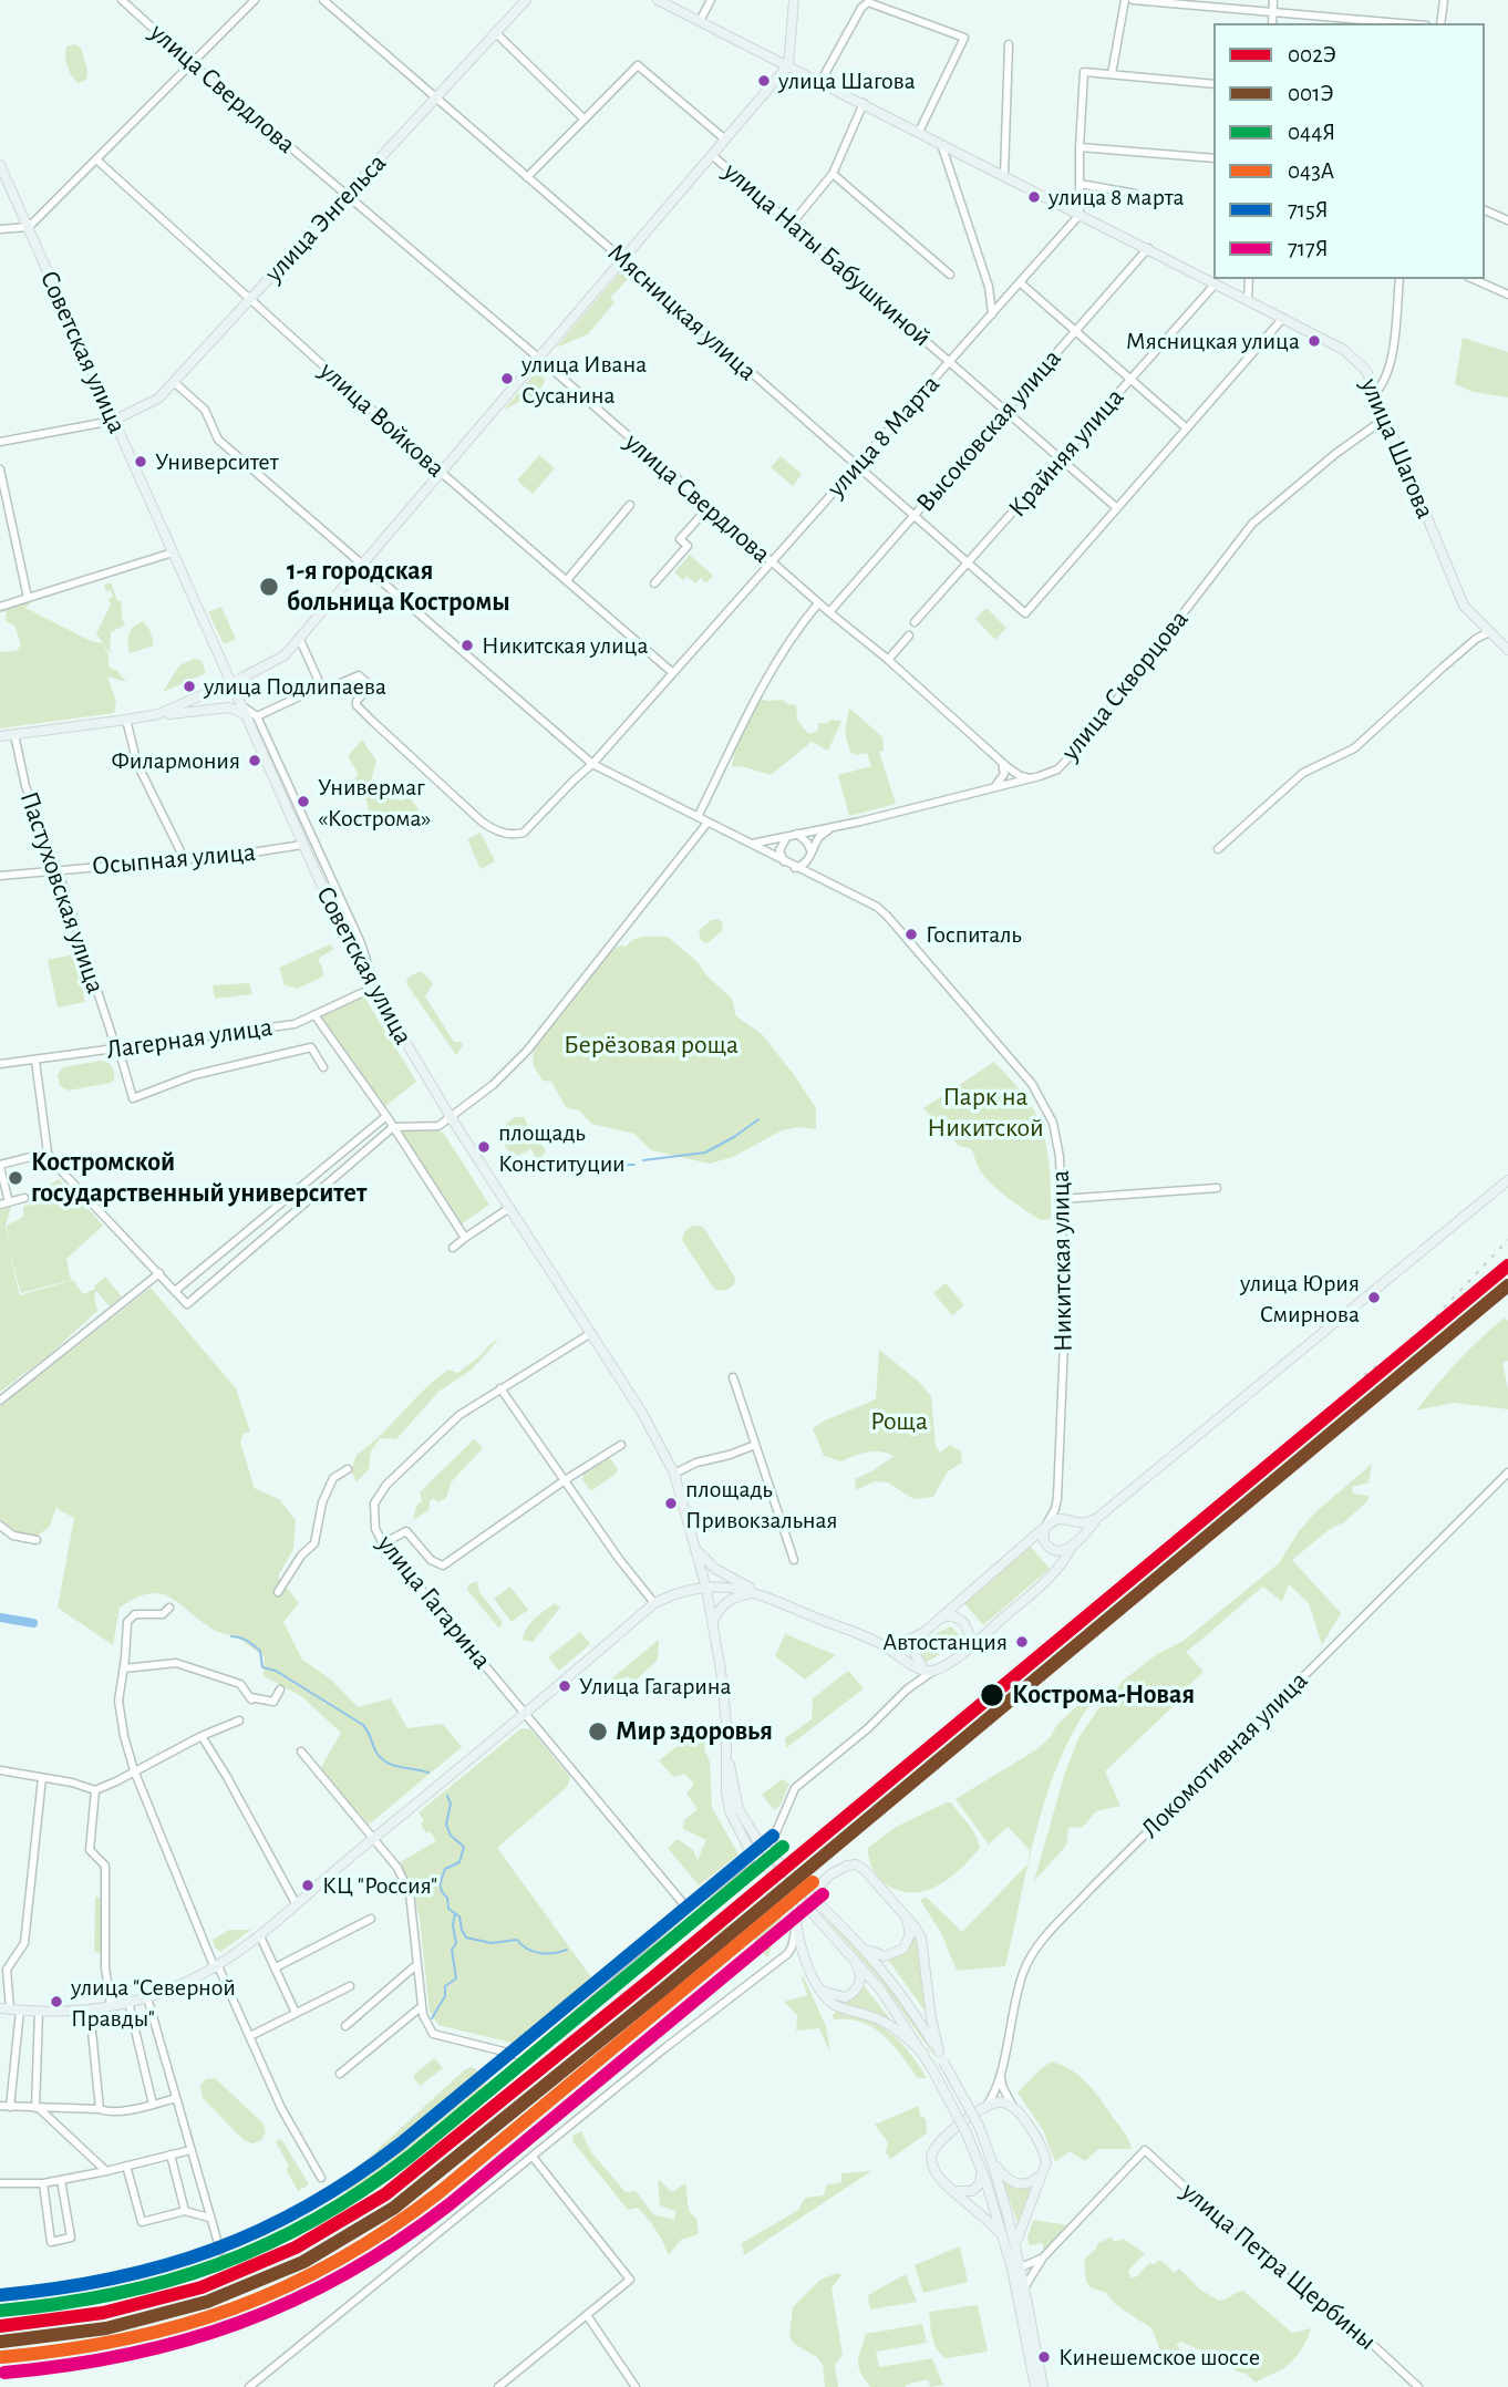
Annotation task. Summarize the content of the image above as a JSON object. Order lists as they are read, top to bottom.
{
  "streets": {
    "main road": ["улица Энгельса", "Советская улица", "улица Шагова"],
    "street": [
      "улица Свердлова",
      "улица Наты Бабушкиной",
      "Мясницкая улица",
      "улица Войкова",
      "Высоковская улица",
      "улица 8 Марта",
      "Крайняя улица",
      "улица Скворцова",
      "Осыпная улица",
      "Пастуховская улица",
      "Лагерная улица",
      "Никитская улица",
      "улица Гагарина",
      "Локомотивная улица",
      "улица Петра Щербины"
    ]
  },
  "crossings": [
    ["улица Свердлова", "улица Энгельса"],
    ["улица Свердлова", "Высоковская улица"],
    ["улица Свердлова", "улица 8 Марта"],
    ["улица Энгельса", "Мясницкая улица"],
    ["улица Энгельса", "Советская улица"],
    ["улица Энгельса", "улица Войкова"],
    ["улица Энгельса", "Никитская улица"],
    ["улица Наты Бабушкиной", "Мясницкая улица"],
    ["улица Наты Бабушкиной", "Высоковская улица"],
    ["улица Наты Бабушкиной", "улица 8 Марта"],
    ["улица Наты Бабушкиной", "Крайняя улица"],
    ["Мясницкая улица", "Высоковская улица"],
    ["Мясницкая улица", "улица 8 Марта"],
    ["Мясницкая улица", "улица Шагова"],
    ["Мясницкая улица", "Крайняя улица"],
    ["Советская улица", "Осыпная улица"],
    ["Советская улица", "Лагерная улица"],
    ["Советская улица", "улица Гагарина"],
    ["улица Войкова", "улица 8 Марта"],
    ["Высоковская улица", "улица Шагова"],
    ["улица 8 Марта", "улица Шагова"],
    ["улица 8 Марта", "Никитская улица"],
    ["улица Шагова", "Крайняя улица"],
    ["улица Шагова", "улица Скворцова"],
    ["улица Скворцова", "Никитская улица"],
    ["Осыпная улица", "Пастуховская улица"],
    ["Пастуховская улица", "Лагерная улица"]
  ],
  "parks": ["Берёзовая роща", "Парк на Никитской", "Роща"],
  "places": [
    "улица Шагова",
    "улица 8 марта",
    "Мясницкая улица",
    "улица Ивана Сусанина",
    "Университет",
    "1-я городская больница Костромы",
    "Никитская улица",
    "улица Подлипаева",
    "Филармония",
    "Универмаг «Кострома»",
    "Госпиталь",
    "площадь Конституции",
    "Костромской государственный университет",
    "улица Юрия Смирнова",
    "площадь Привокзальная",
    "Автостанция",
    "Улица Гагарина",
    "Кострома-Новая",
    "Мир здоровья",
    "КЦ \"Россия\"",
    "улица \"Северной Правды\"",
    "Кинешемское шоссе"
  ],
  "lines": [
    "transit line 002Э",
    "transit line 001Э",
    "transit line 715Я",
    "transit line 044Я",
    "transit line 043А",
    "transit line 717Я"
  ],
  "legend": [
    "002Э",
    "001Э",
    "044Я",
    "043А",
    "715Я",
    "717Я"
  ]
}
